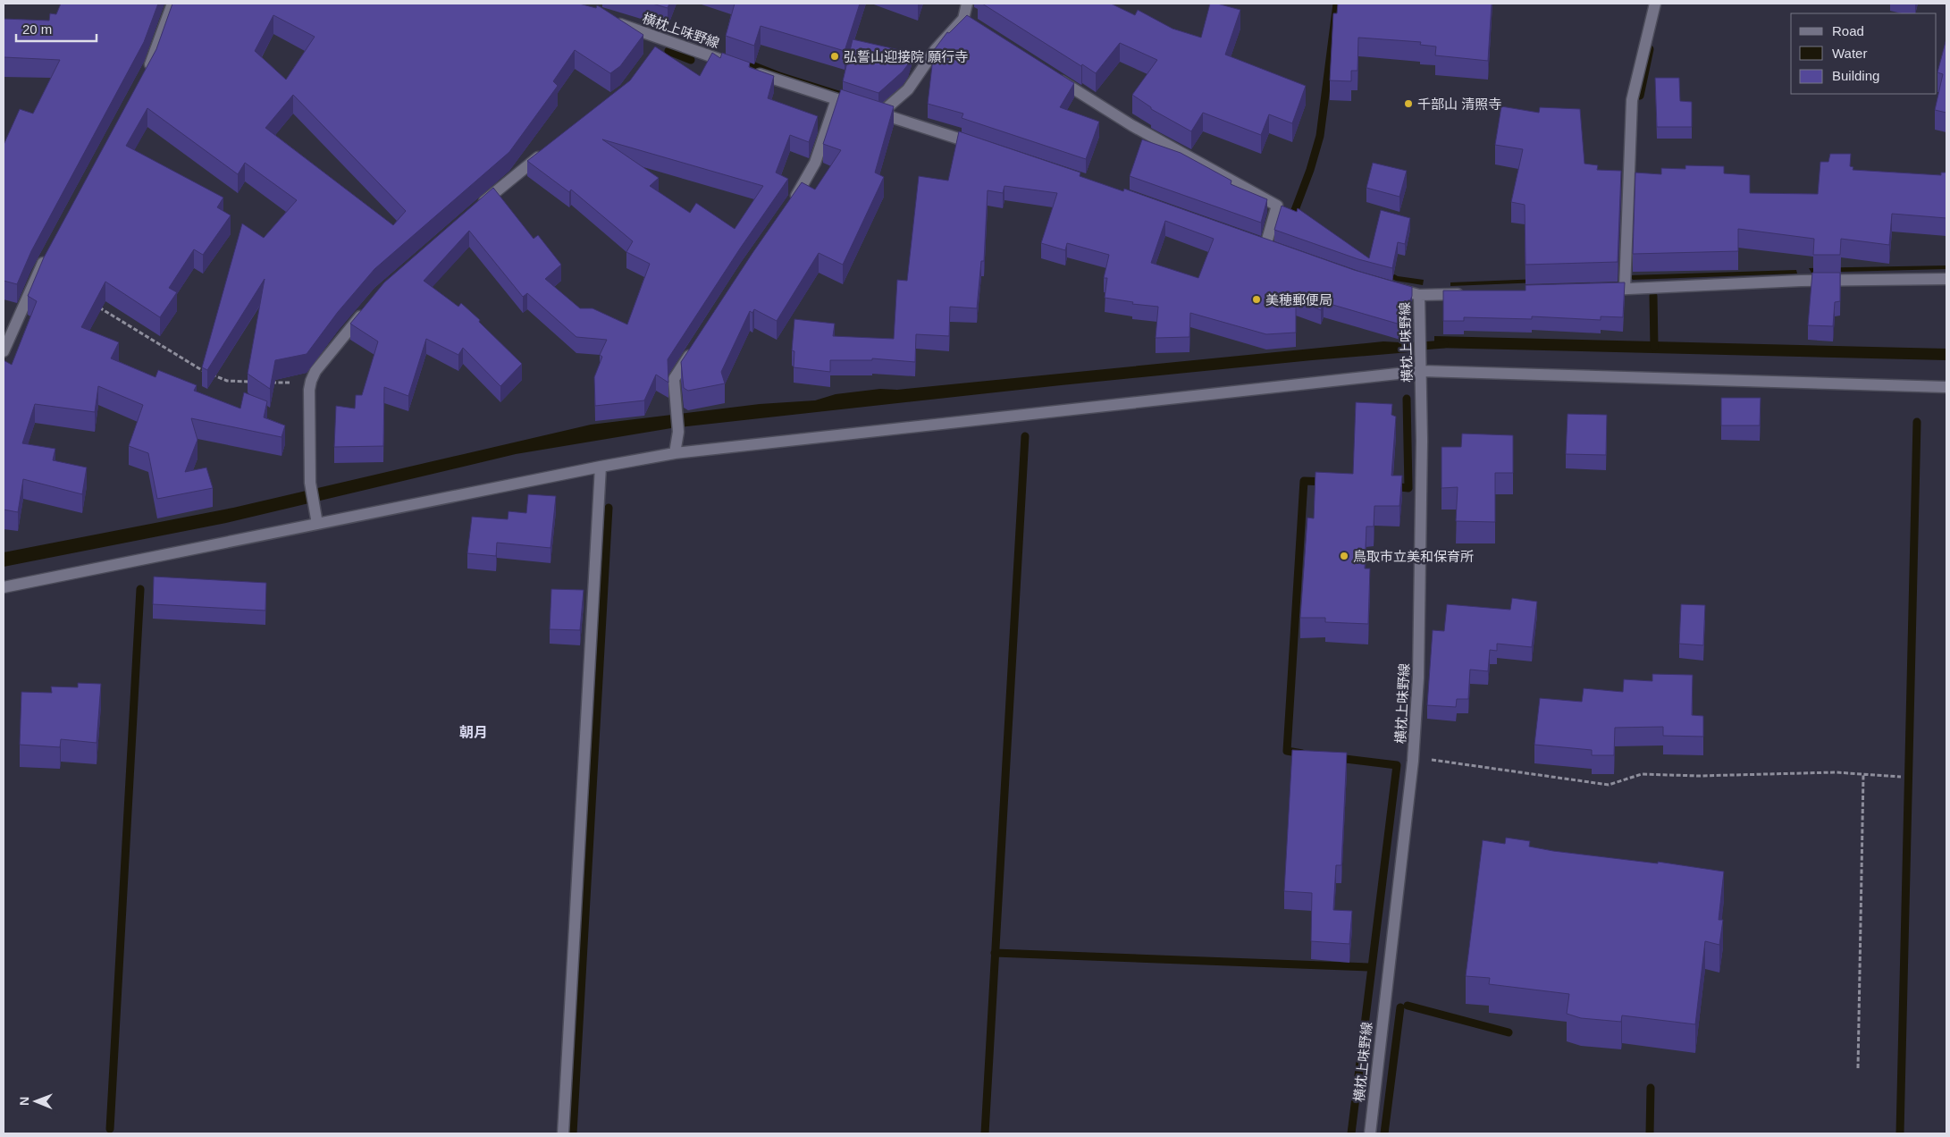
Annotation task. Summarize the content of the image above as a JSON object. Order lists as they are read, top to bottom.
{
  "streets": {
    "street": ["横枕上味野線"]
  },
  "districts": ["朝月"],
  "places": [
    "弘誓山迎接院 願行寺",
    "千部山 清照寺",
    "美穂郵便局",
    "鳥取市立美和保育所"
  ],
  "legend": ["Road", "Water", "Building"],
  "scale_bar": "20 m",
  "north": "left"
}
